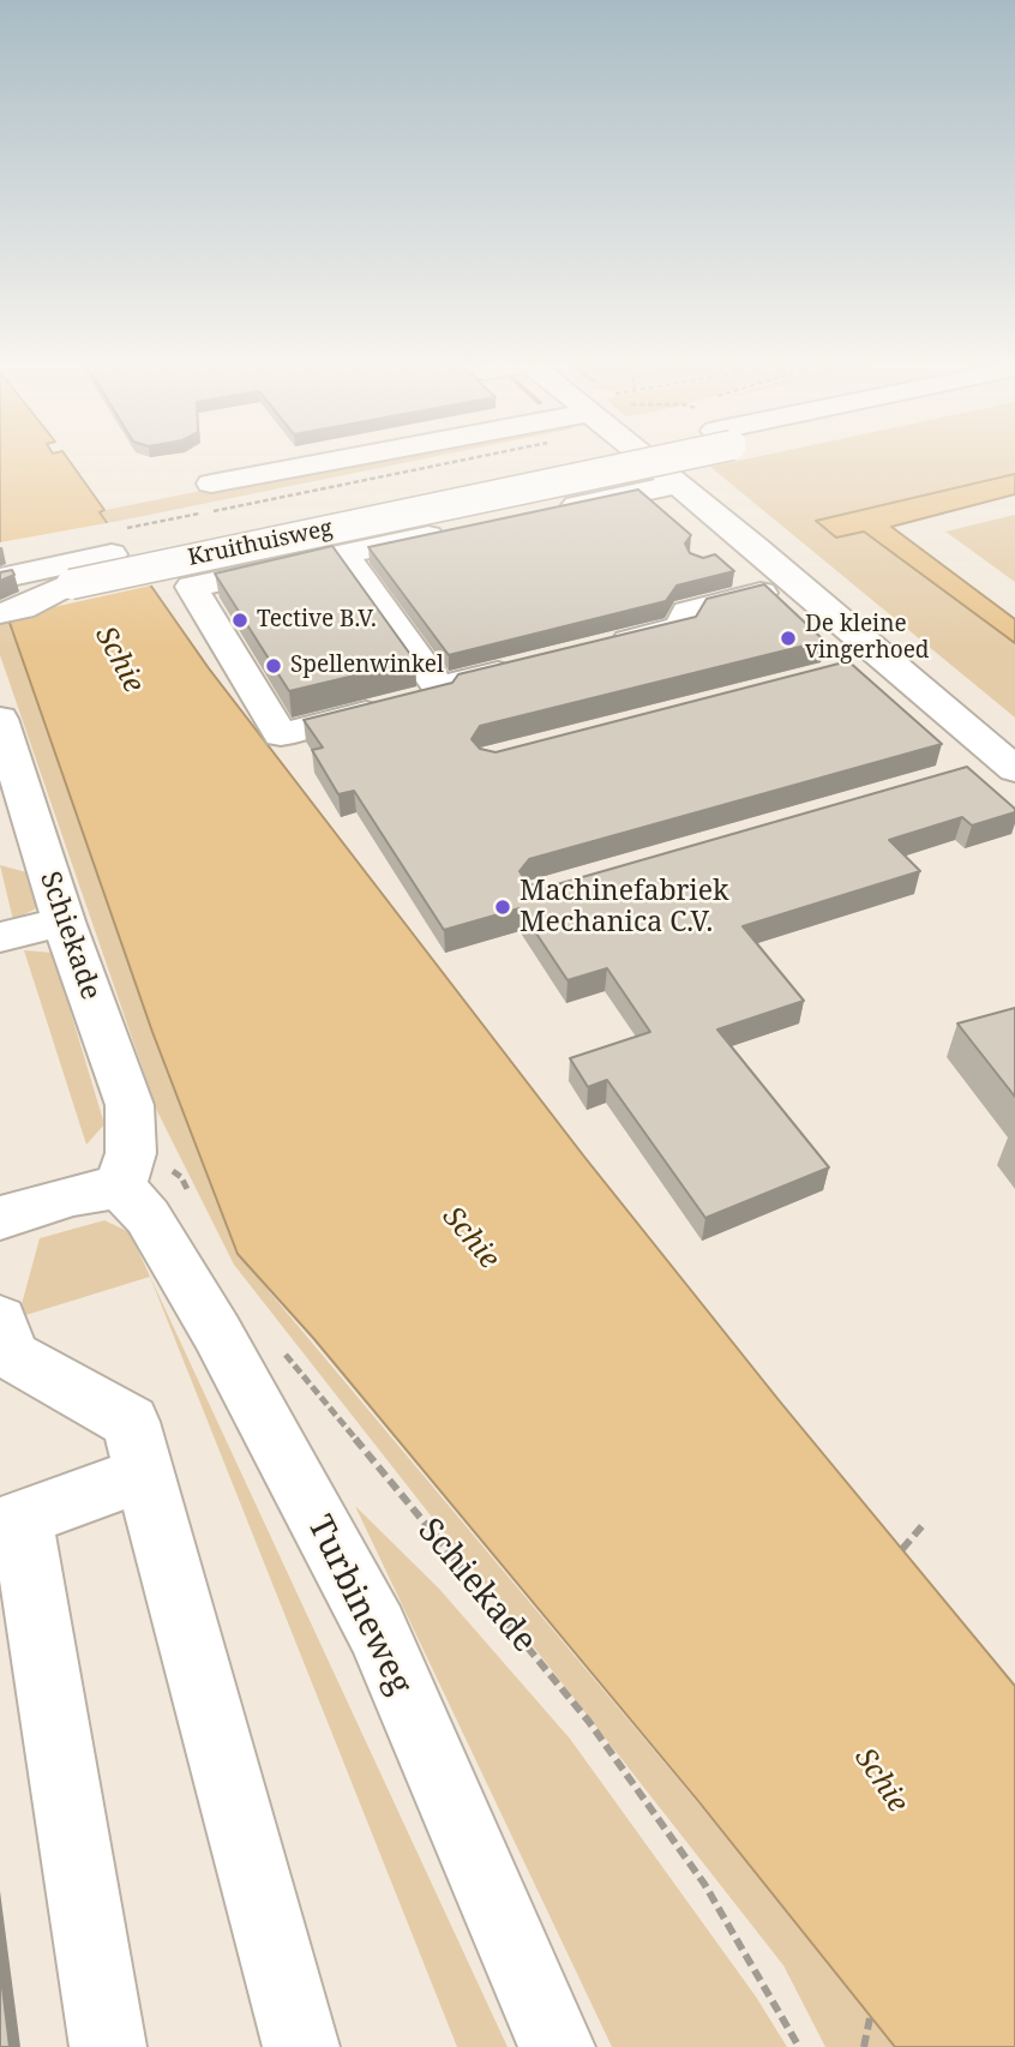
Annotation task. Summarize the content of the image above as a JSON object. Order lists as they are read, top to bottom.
{
  "streets": {
    "main road": ["Kruithuisweg", "Schiekade", "Turbineweg"]
  },
  "crossings": [
    ["Schiekade", "Turbineweg"]
  ],
  "water": ["Schie"],
  "places": [
    "Tective B.V.",
    "De kleine vingerhoed",
    "Spellenwinkel",
    "Machinefabriek Mechanica C.V."
  ]
}
